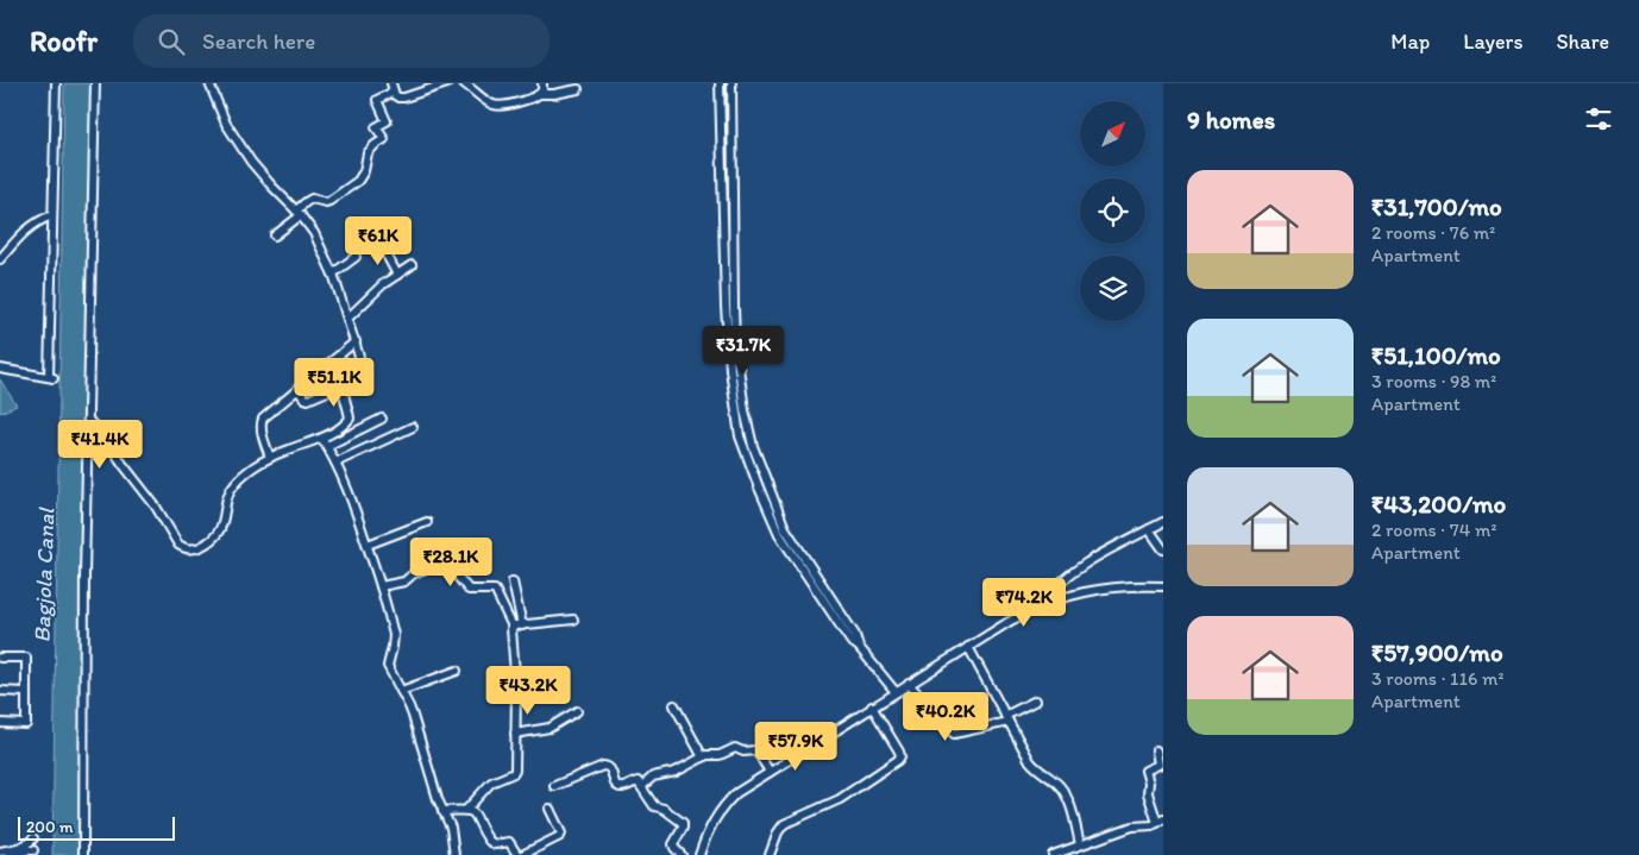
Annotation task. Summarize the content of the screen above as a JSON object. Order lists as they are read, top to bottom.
{
  "water": ["Bagjola Canal"],
  "scale_bar": "200 m",
  "north": "top right",
  "page": {
    "header": "Roofr",
    "search": "Search here",
    "nav": ["Map", "Layers", "Share"],
    "heading": "9 homes",
    "list": [
      {
        "name": "₹31,700/mo",
        "note": "2 rooms · 76 m² · Apartment"
      },
      {
        "name": "₹51,100/mo",
        "note": "3 rooms · 98 m² · Apartment"
      },
      {
        "name": "₹43,200/mo",
        "note": "2 rooms · 74 m² · Apartment"
      },
      {
        "name": "₹57,900/mo",
        "note": "3 rooms · 116 m² · Apartment"
      }
    ],
    "price": [
      "₹61K",
      "₹31.7K",
      "₹51.1K",
      "₹41.4K",
      "₹28.1K",
      "₹74.2K",
      "₹43.2K",
      "₹40.2K",
      "₹57.9K"
    ],
    "scale": "200 m"
  }
}
